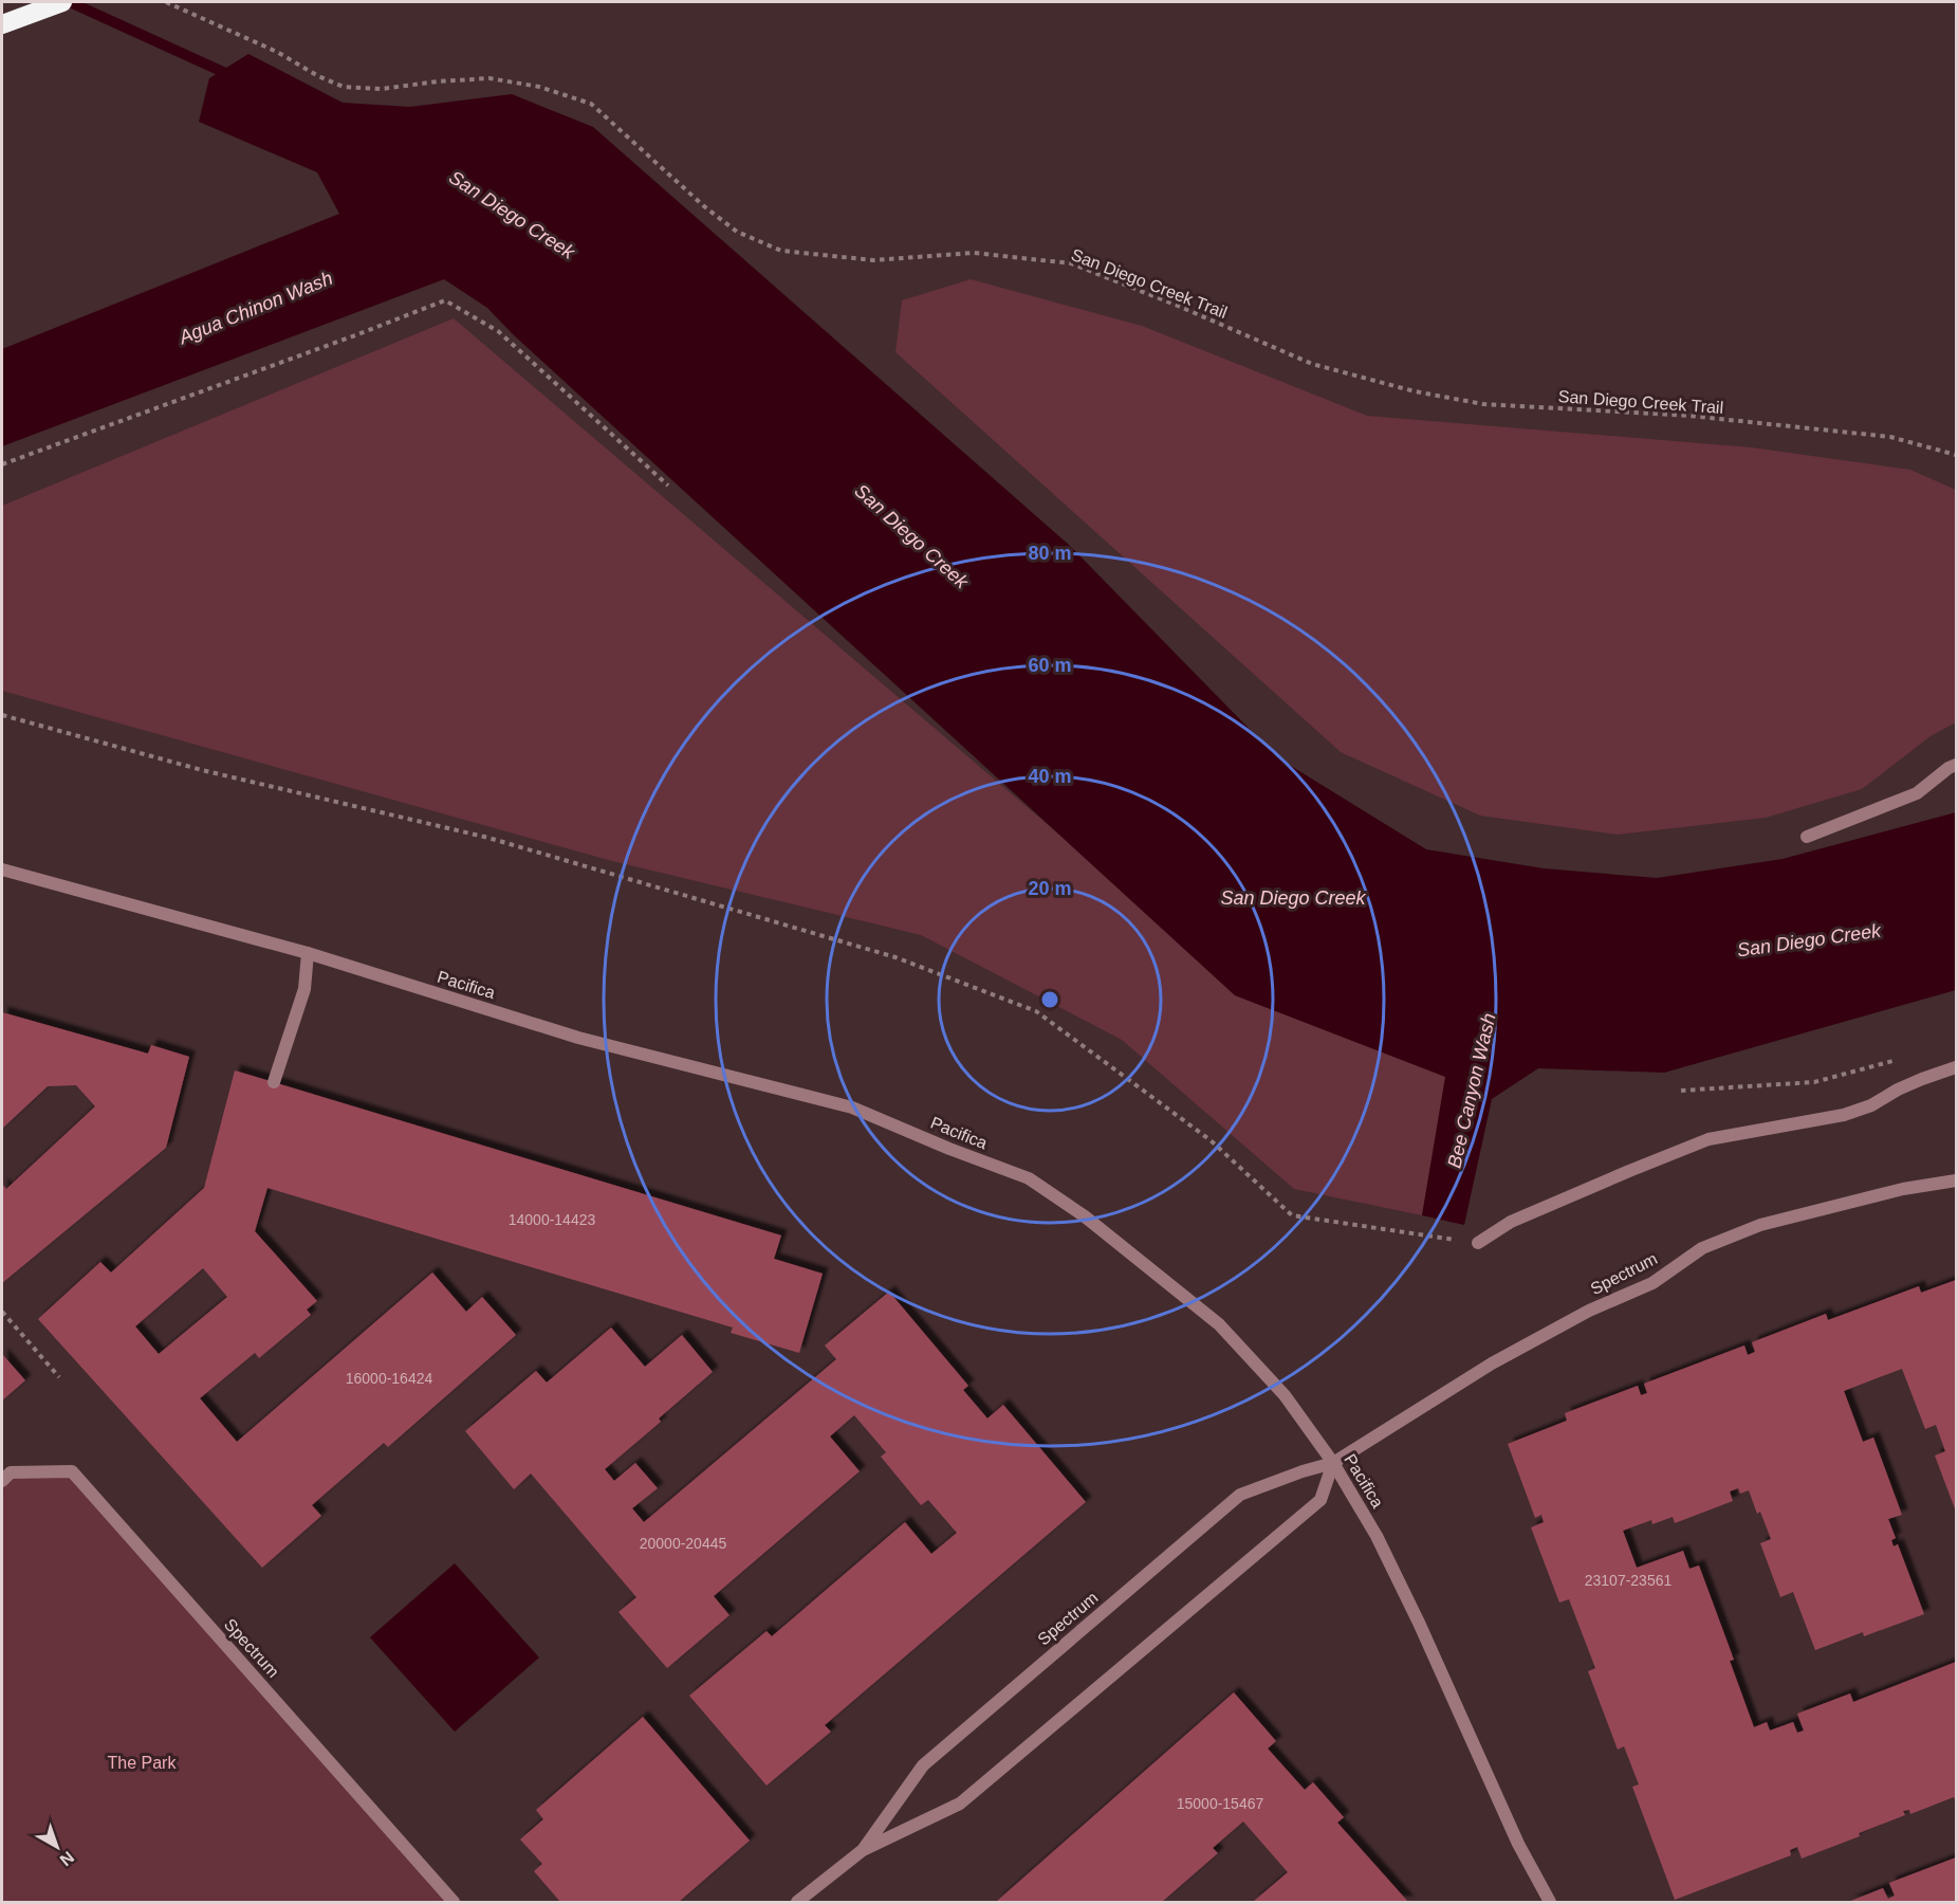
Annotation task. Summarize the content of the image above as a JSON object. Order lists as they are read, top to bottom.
{
  "streets": {
    "street": ["Pacifica", "Spectrum"],
    "path": ["San Diego Creek Trail"]
  },
  "crossings": [
    ["Pacifica", "Spectrum"]
  ],
  "water": ["San Diego Creek", "Agua Chinon Wash", "Bee Canyon Wash"],
  "parks": ["The Park"],
  "house_numbers": [
    "14000-14423",
    "16000-16424",
    "20000-20445",
    "23107-23561",
    "15000-15467"
  ],
  "north": "bottom right",
  "rings": [
    "80 m",
    "60 m",
    "40 m",
    "20 m"
  ]
}
